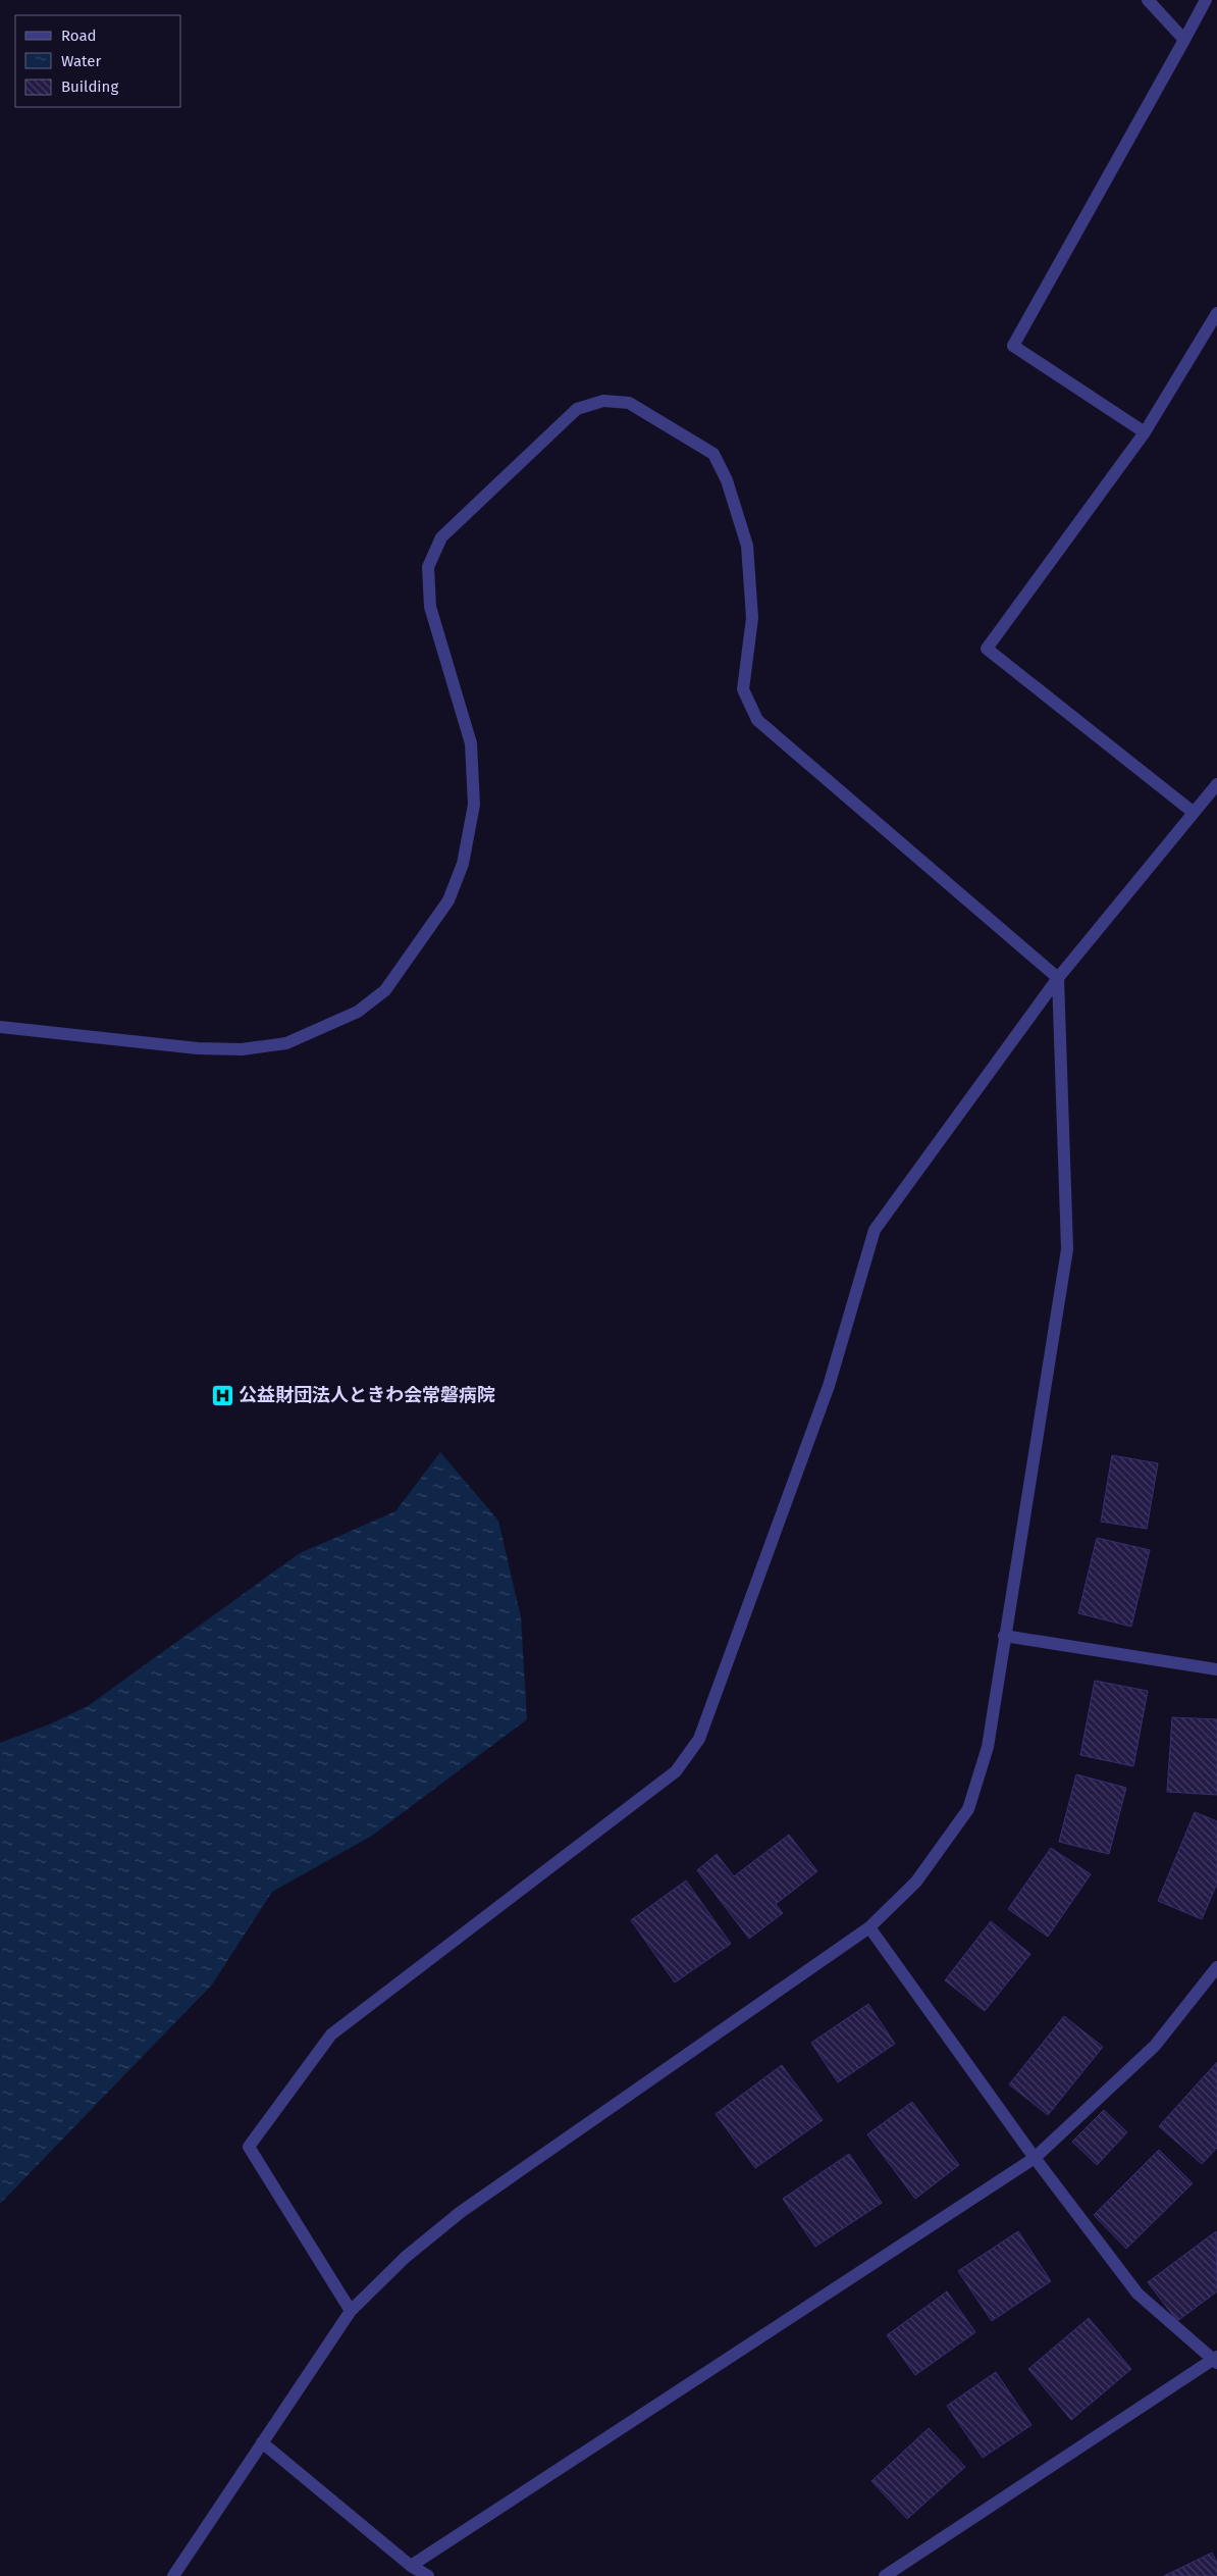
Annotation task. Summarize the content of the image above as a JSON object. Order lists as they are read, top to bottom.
{
  "places": {
    "hospital": ["公益財団法人ときわ会常磐病院"]
  },
  "legend": ["Road", "Water", "Building"]
}
